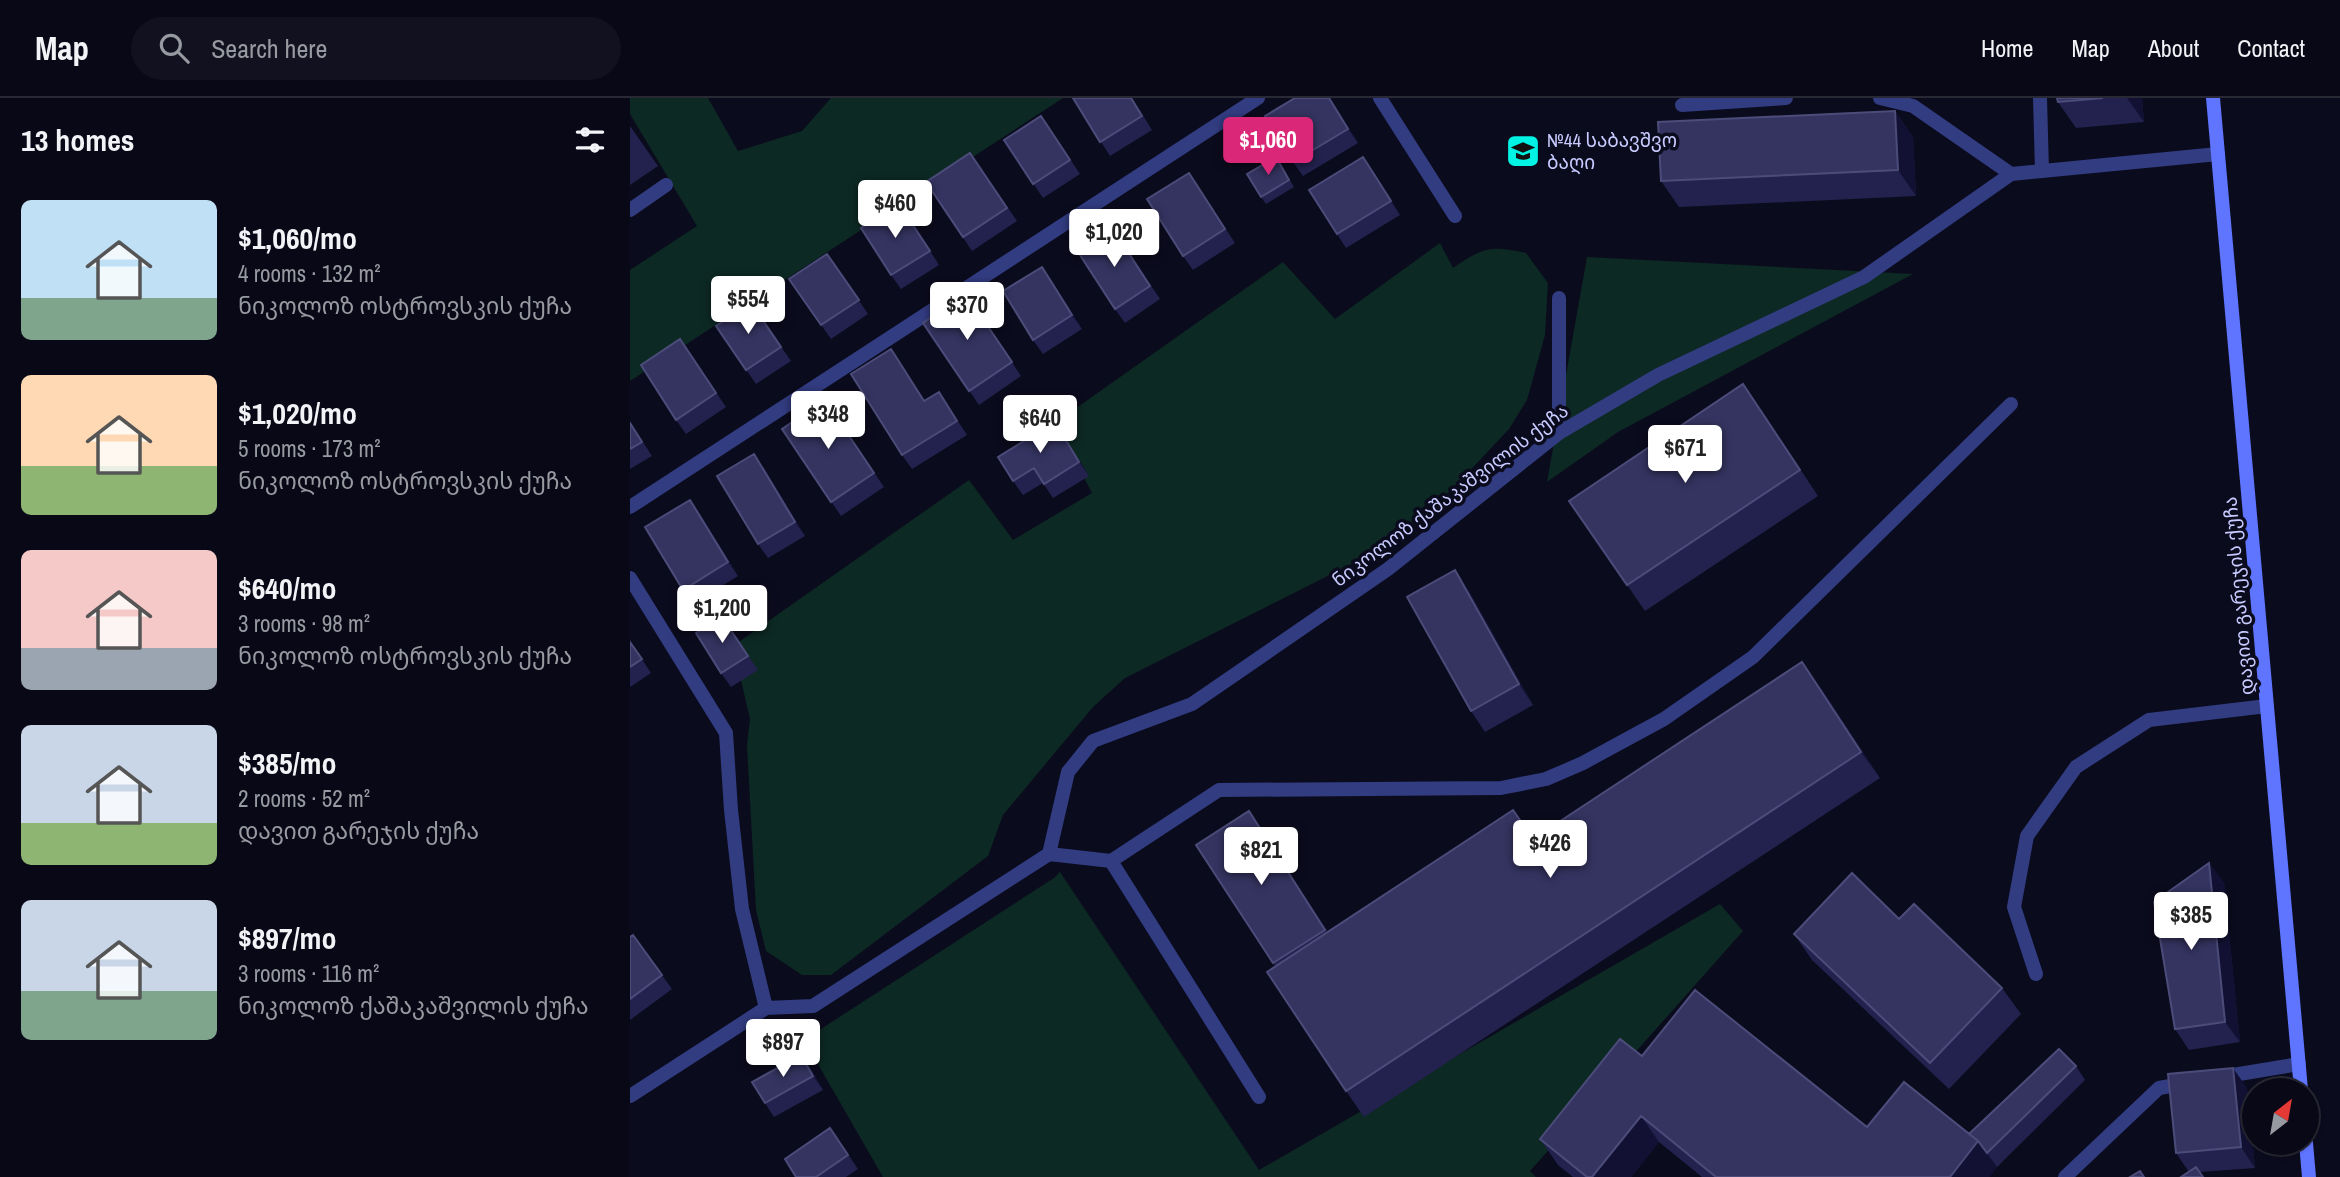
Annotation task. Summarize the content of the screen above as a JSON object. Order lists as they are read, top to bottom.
{
  "streets": {
    "main road": ["დავით გარეჯის ქუჩა"],
    "street": ["ნიკოლოზ ქაშაკაშვილის ქუჩა"]
  },
  "places": {
    "school or university": ["№44 საბავშვო ბაღი"]
  },
  "north": "top right",
  "page": {
    "header": "Map",
    "search": "Search here",
    "nav": [
      "Home",
      "Map",
      "About",
      "Contact"
    ],
    "heading": "13 homes",
    "price": [
      "$1,060",
      "$460",
      "$1,020",
      "$554",
      "$370",
      "$348",
      "$640",
      "$671",
      "$1,200",
      "$426",
      "$821",
      "$385",
      "$897"
    ],
    "list": [
      {
        "name": "$1,060/mo",
        "note": "4 rooms · 132 m² · ნიკოლოზ ოსტროვსკის ქუჩა"
      },
      {
        "name": "$1,020/mo",
        "note": "5 rooms · 173 m² · ნიკოლოზ ოსტროვსკის ქუჩა"
      },
      {
        "name": "$640/mo",
        "note": "3 rooms · 98 m² · ნიკოლოზ ოსტროვსკის ქუჩა"
      },
      {
        "name": "$385/mo",
        "note": "2 rooms · 52 m² · დავით გარეჯის ქუჩა"
      },
      {
        "name": "$897/mo",
        "note": "3 rooms · 116 m² · ნიკოლოზ ქაშაკაშვილის ქუჩა"
      }
    ]
  }
}
